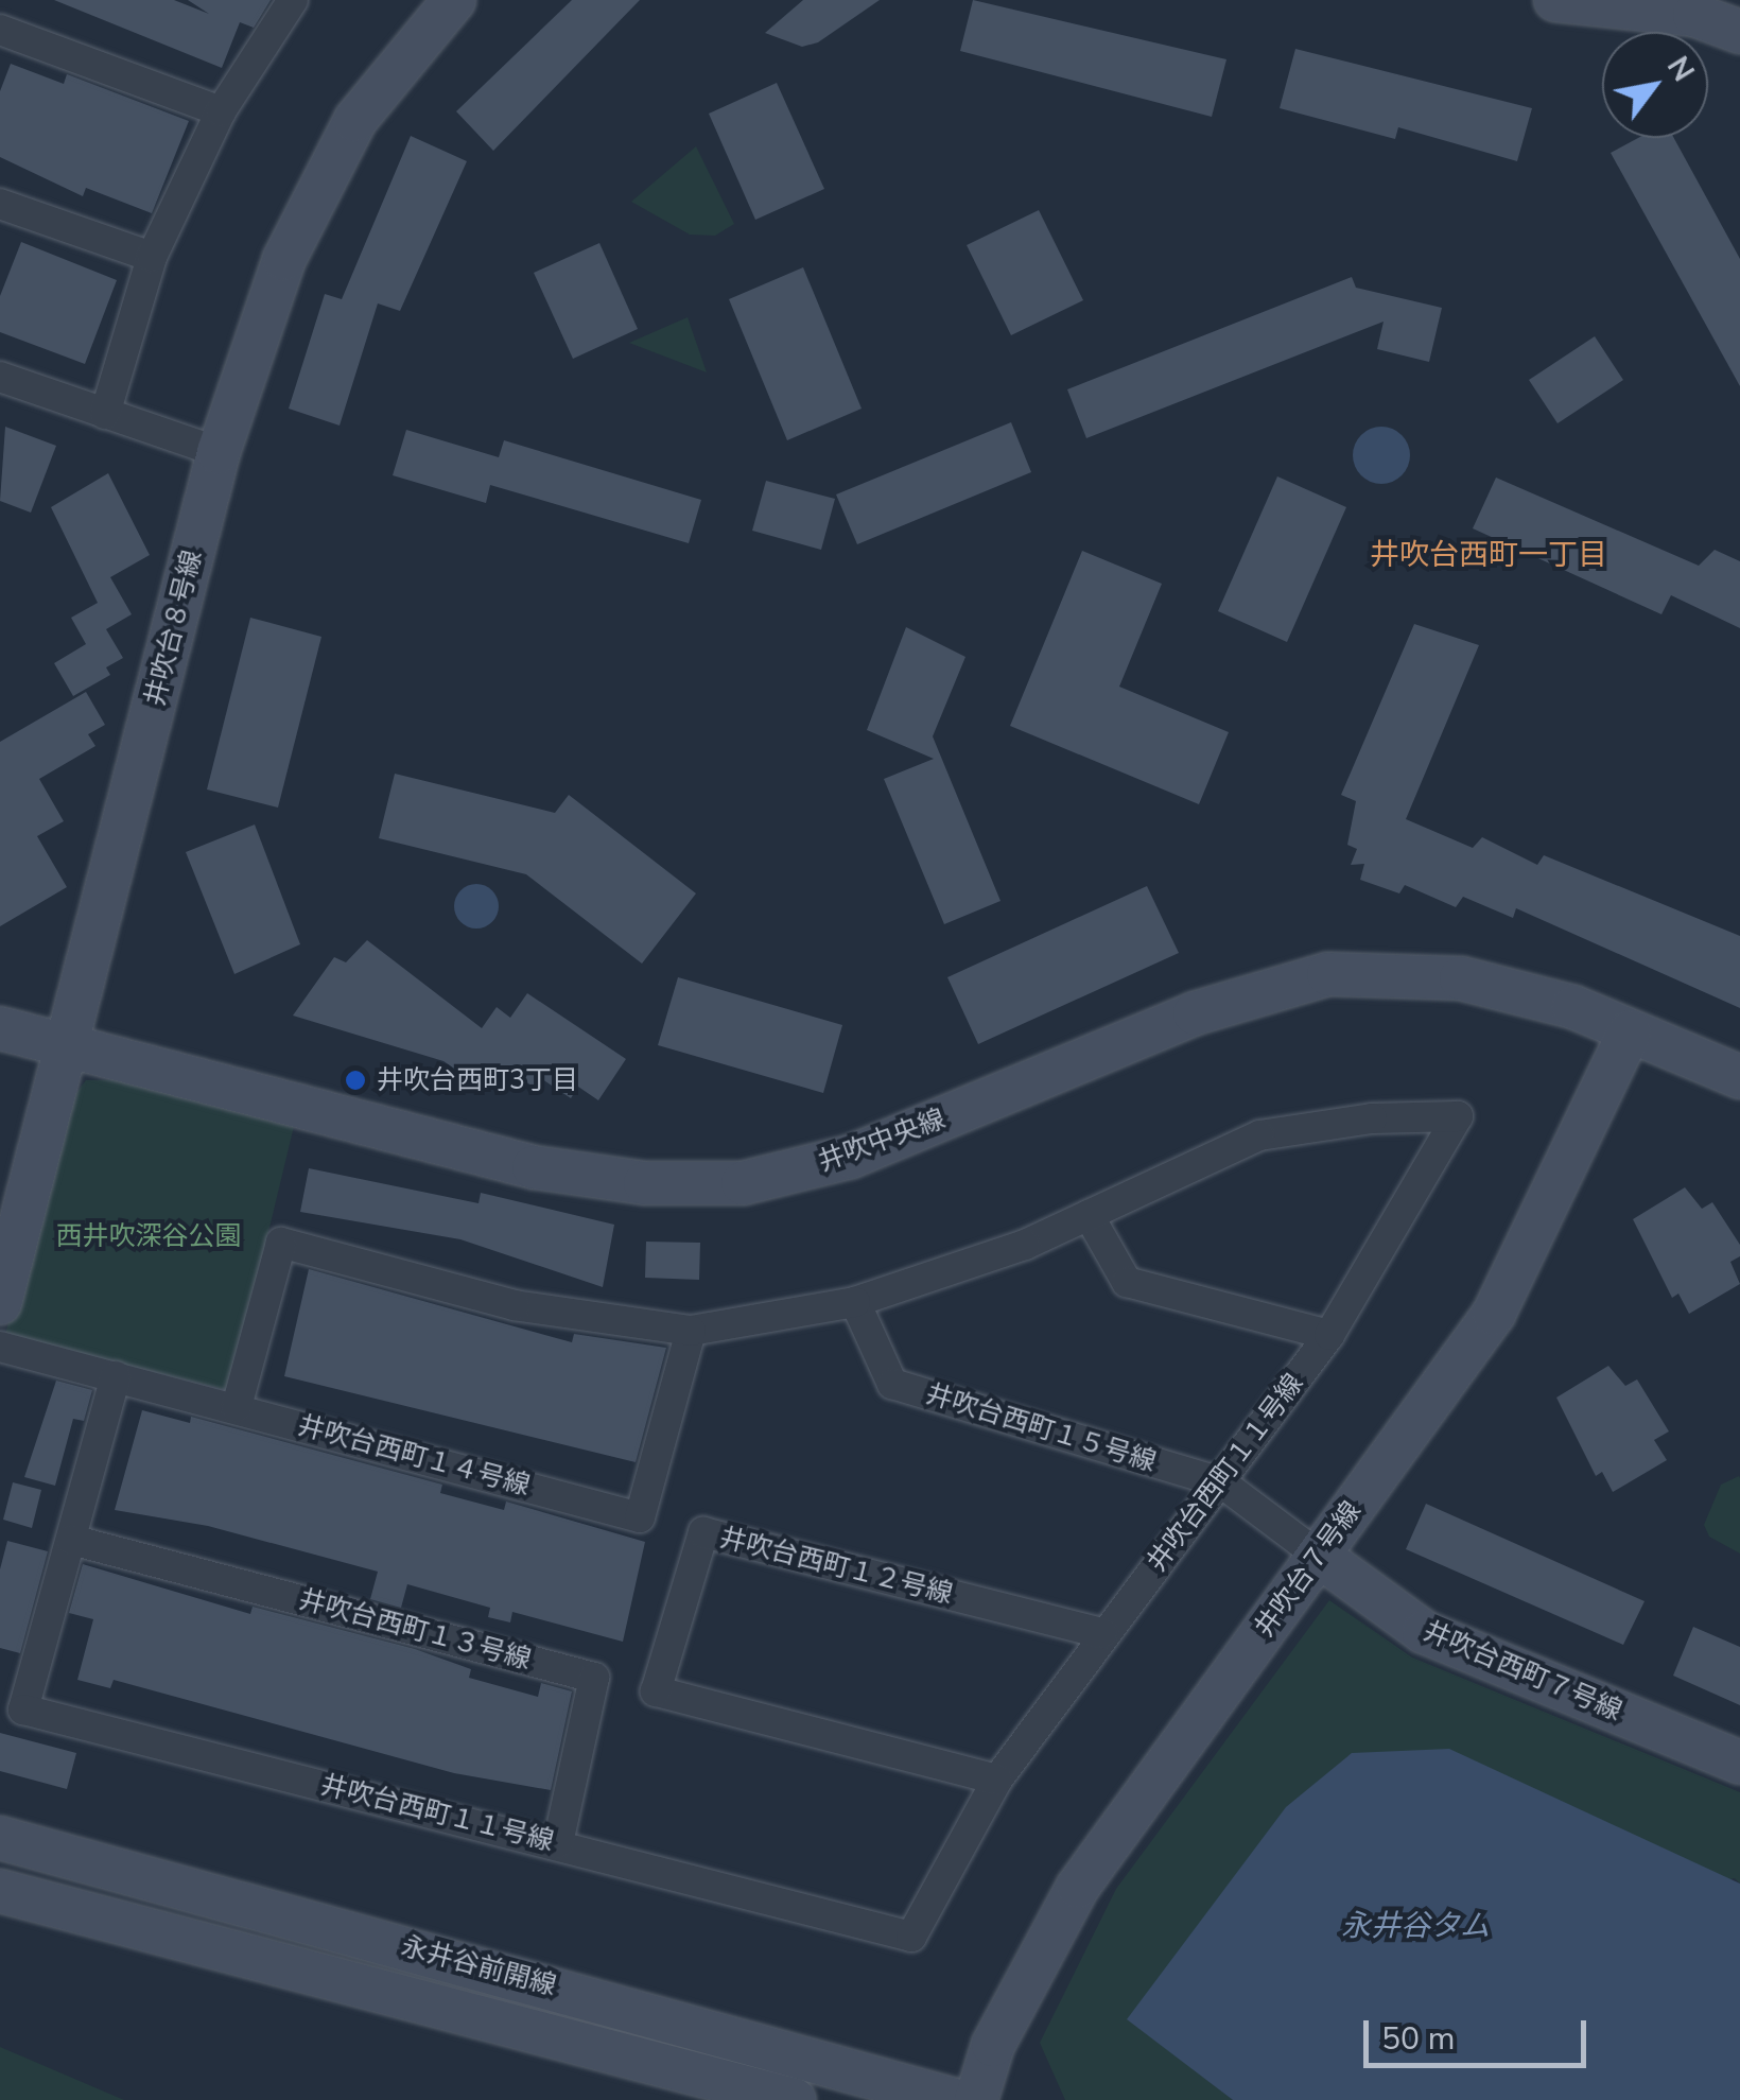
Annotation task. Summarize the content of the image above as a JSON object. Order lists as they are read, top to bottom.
{
  "streets": {
    "street": [
      "井吹台８号線",
      "井吹中央線",
      "井吹台西町１５号線",
      "井吹台西町１４号線",
      "井吹台西町１１号線",
      "井吹台西町１２号線",
      "井吹台７号線",
      "井吹台西町１３号線",
      "井吹台西町７号線",
      "永井谷前開線"
    ]
  },
  "crossings": [
    ["井吹台８号線", "井吹中央線"],
    ["井吹中央線", "井吹台７号線"],
    ["井吹台西町１５号線", "井吹台西町１１号線"],
    ["井吹台西町１５号線", "井吹台７号線"],
    ["井吹台西町１５号線", "井吹台西町７号線"],
    ["井吹台西町１４号線", "井吹台西町１１号線"],
    ["井吹台西町１１号線", "井吹台西町１２号線"],
    ["井吹台西町１１号線", "井吹台西町１３号線"],
    ["井吹台７号線", "井吹台西町７号線"]
  ],
  "districts": ["井吹台西町一丁目"],
  "water": ["永井谷タム"],
  "parks": ["西井吹深谷公園"],
  "places": ["井吹台西町3丁目"],
  "scale_bar": "50 m",
  "north": "top right"
}
